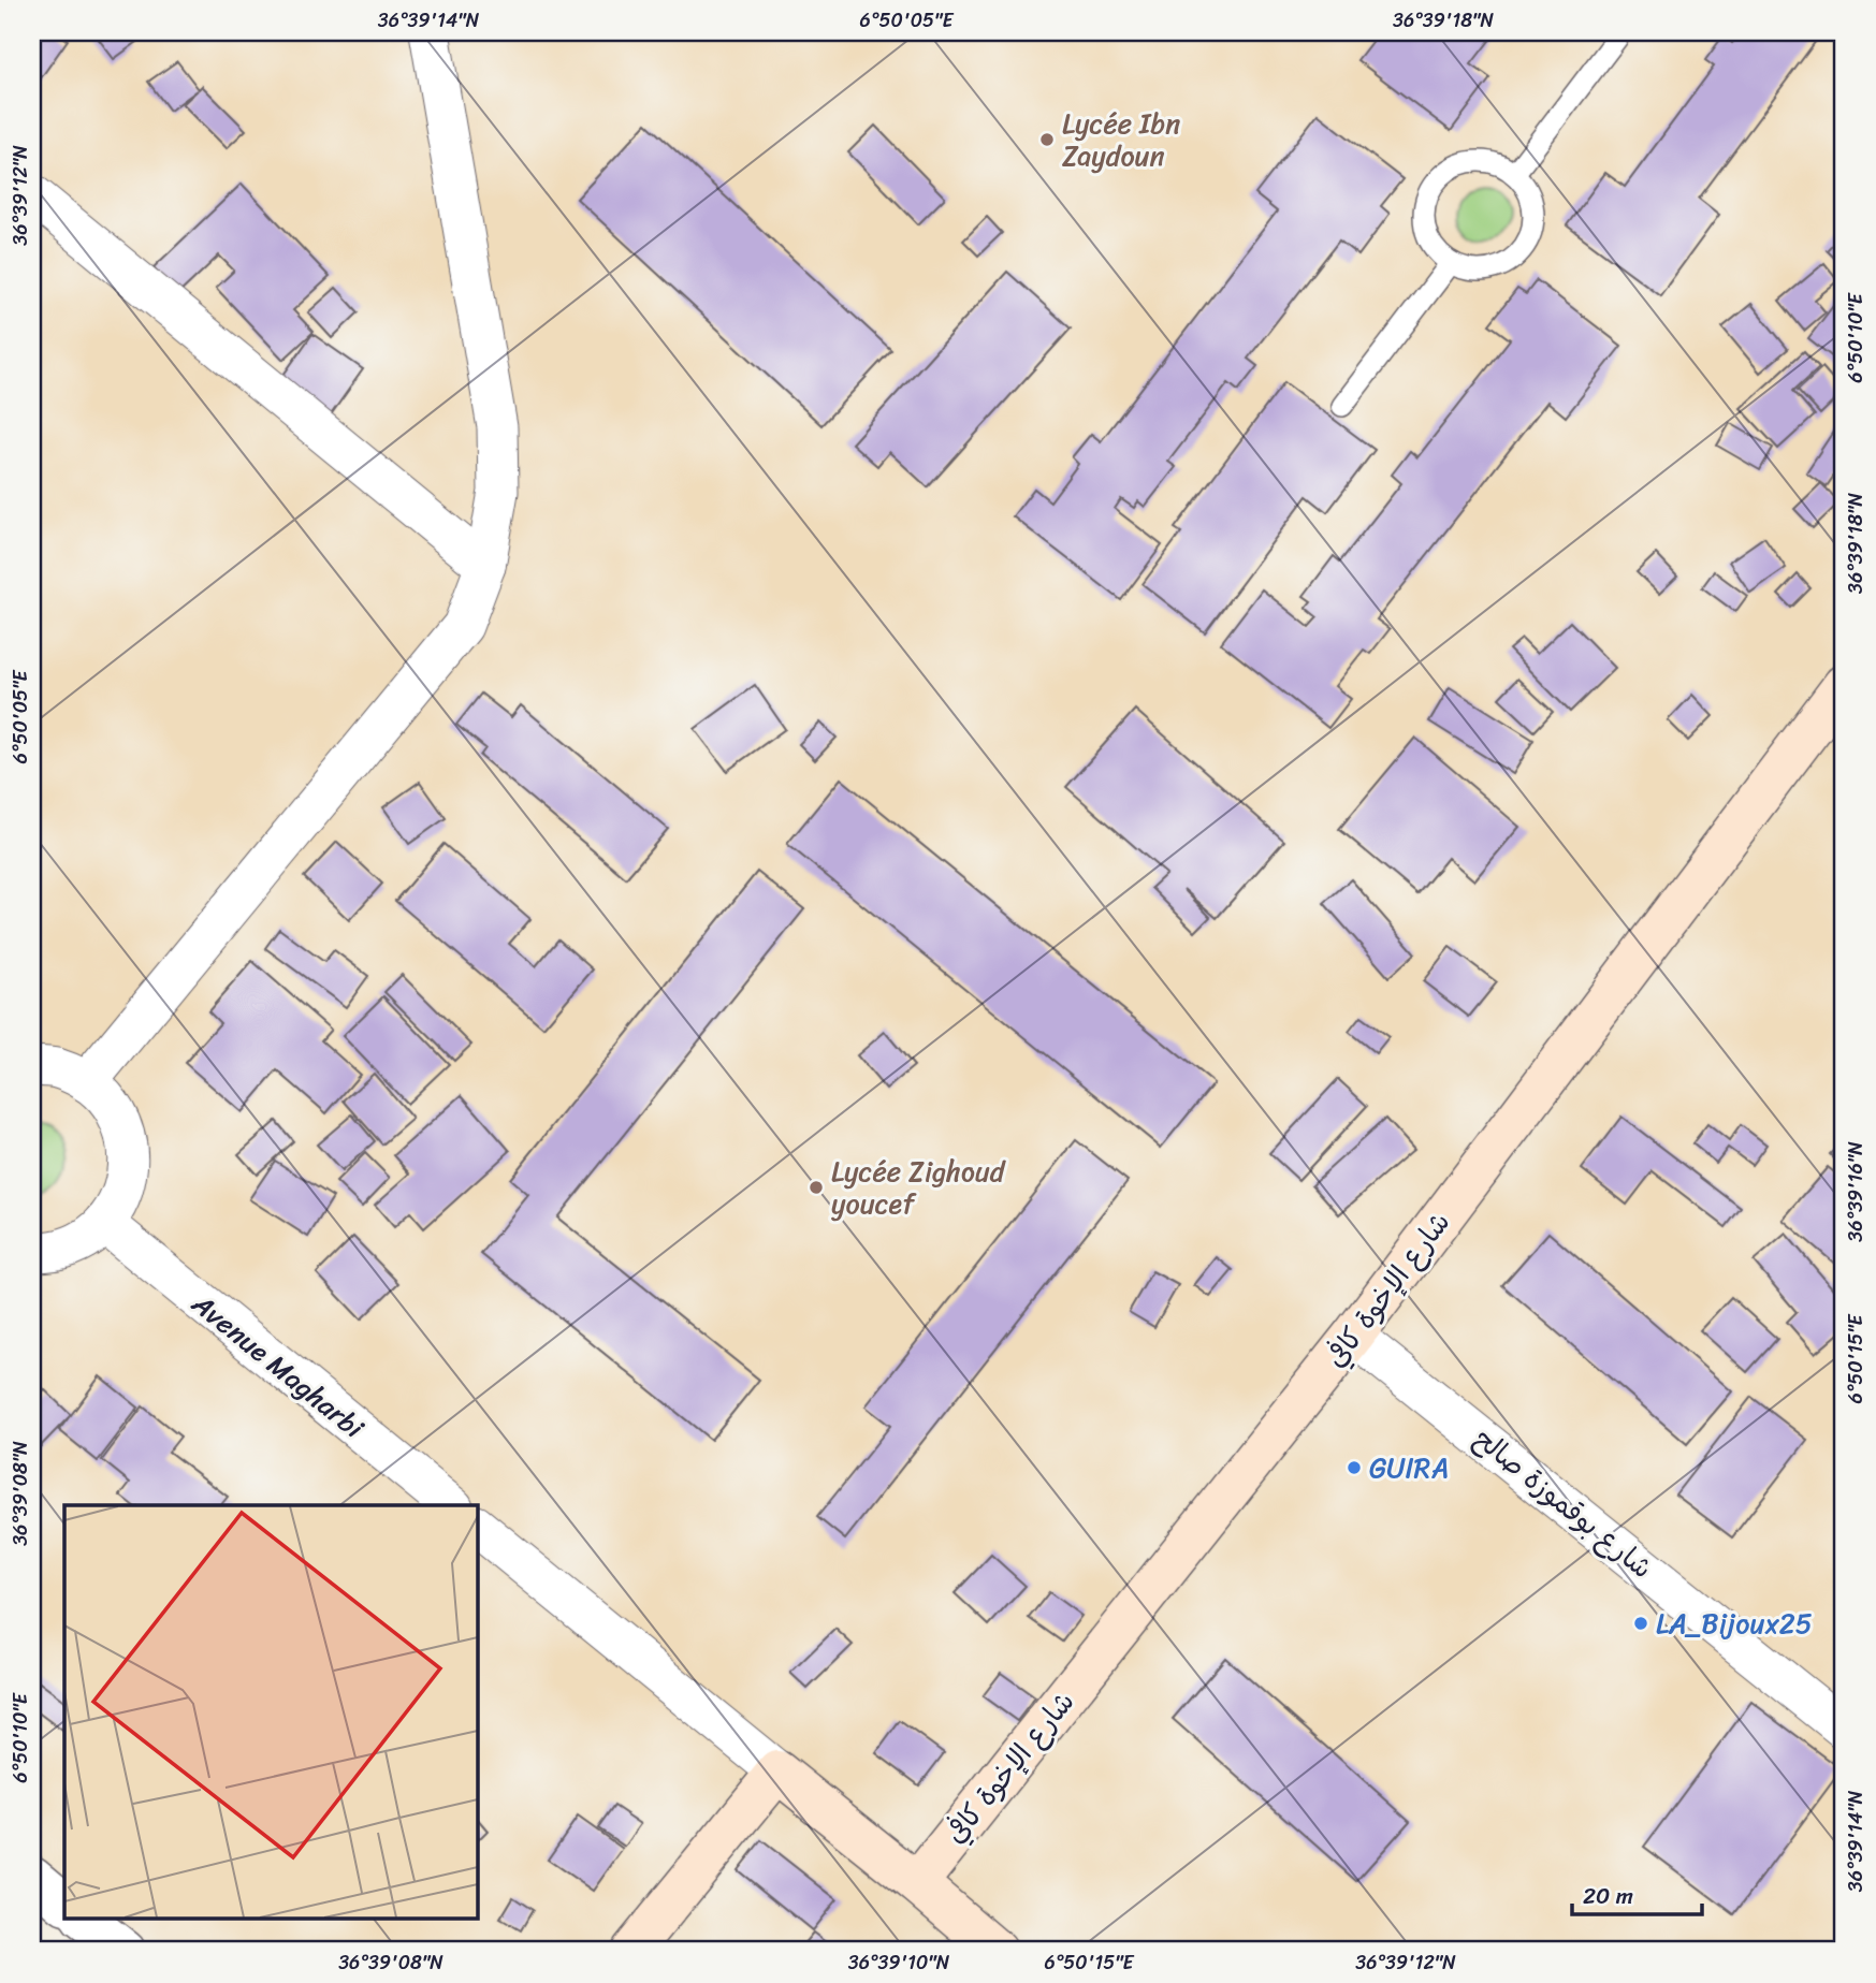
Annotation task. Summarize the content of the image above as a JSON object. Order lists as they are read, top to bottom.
{
  "streets": {
    "main road": ["شارع الإخوة كافي"],
    "street": ["Avenue Magharbi", "شارع بوقموزة صالح"]
  },
  "crossings": [
    ["شارع الإخوة كافي", "شارع بوقموزة صالح"]
  ],
  "places": [
    "Lycée Ibn Zaydoun",
    "Lycée Zighoud youcef",
    "GUIRA",
    "LA_Bijoux25"
  ],
  "scale_bar": "20 m",
  "coordinates": [
    "36°39'14\"N",
    "6°50'05\"E",
    "36°39'18\"N",
    "36°39'12\"N",
    "6°50'10\"E",
    "36°39'16\"N",
    "6°50'15\"E",
    "36°39'08\"N",
    "36°39'10\"N"
  ]
}
